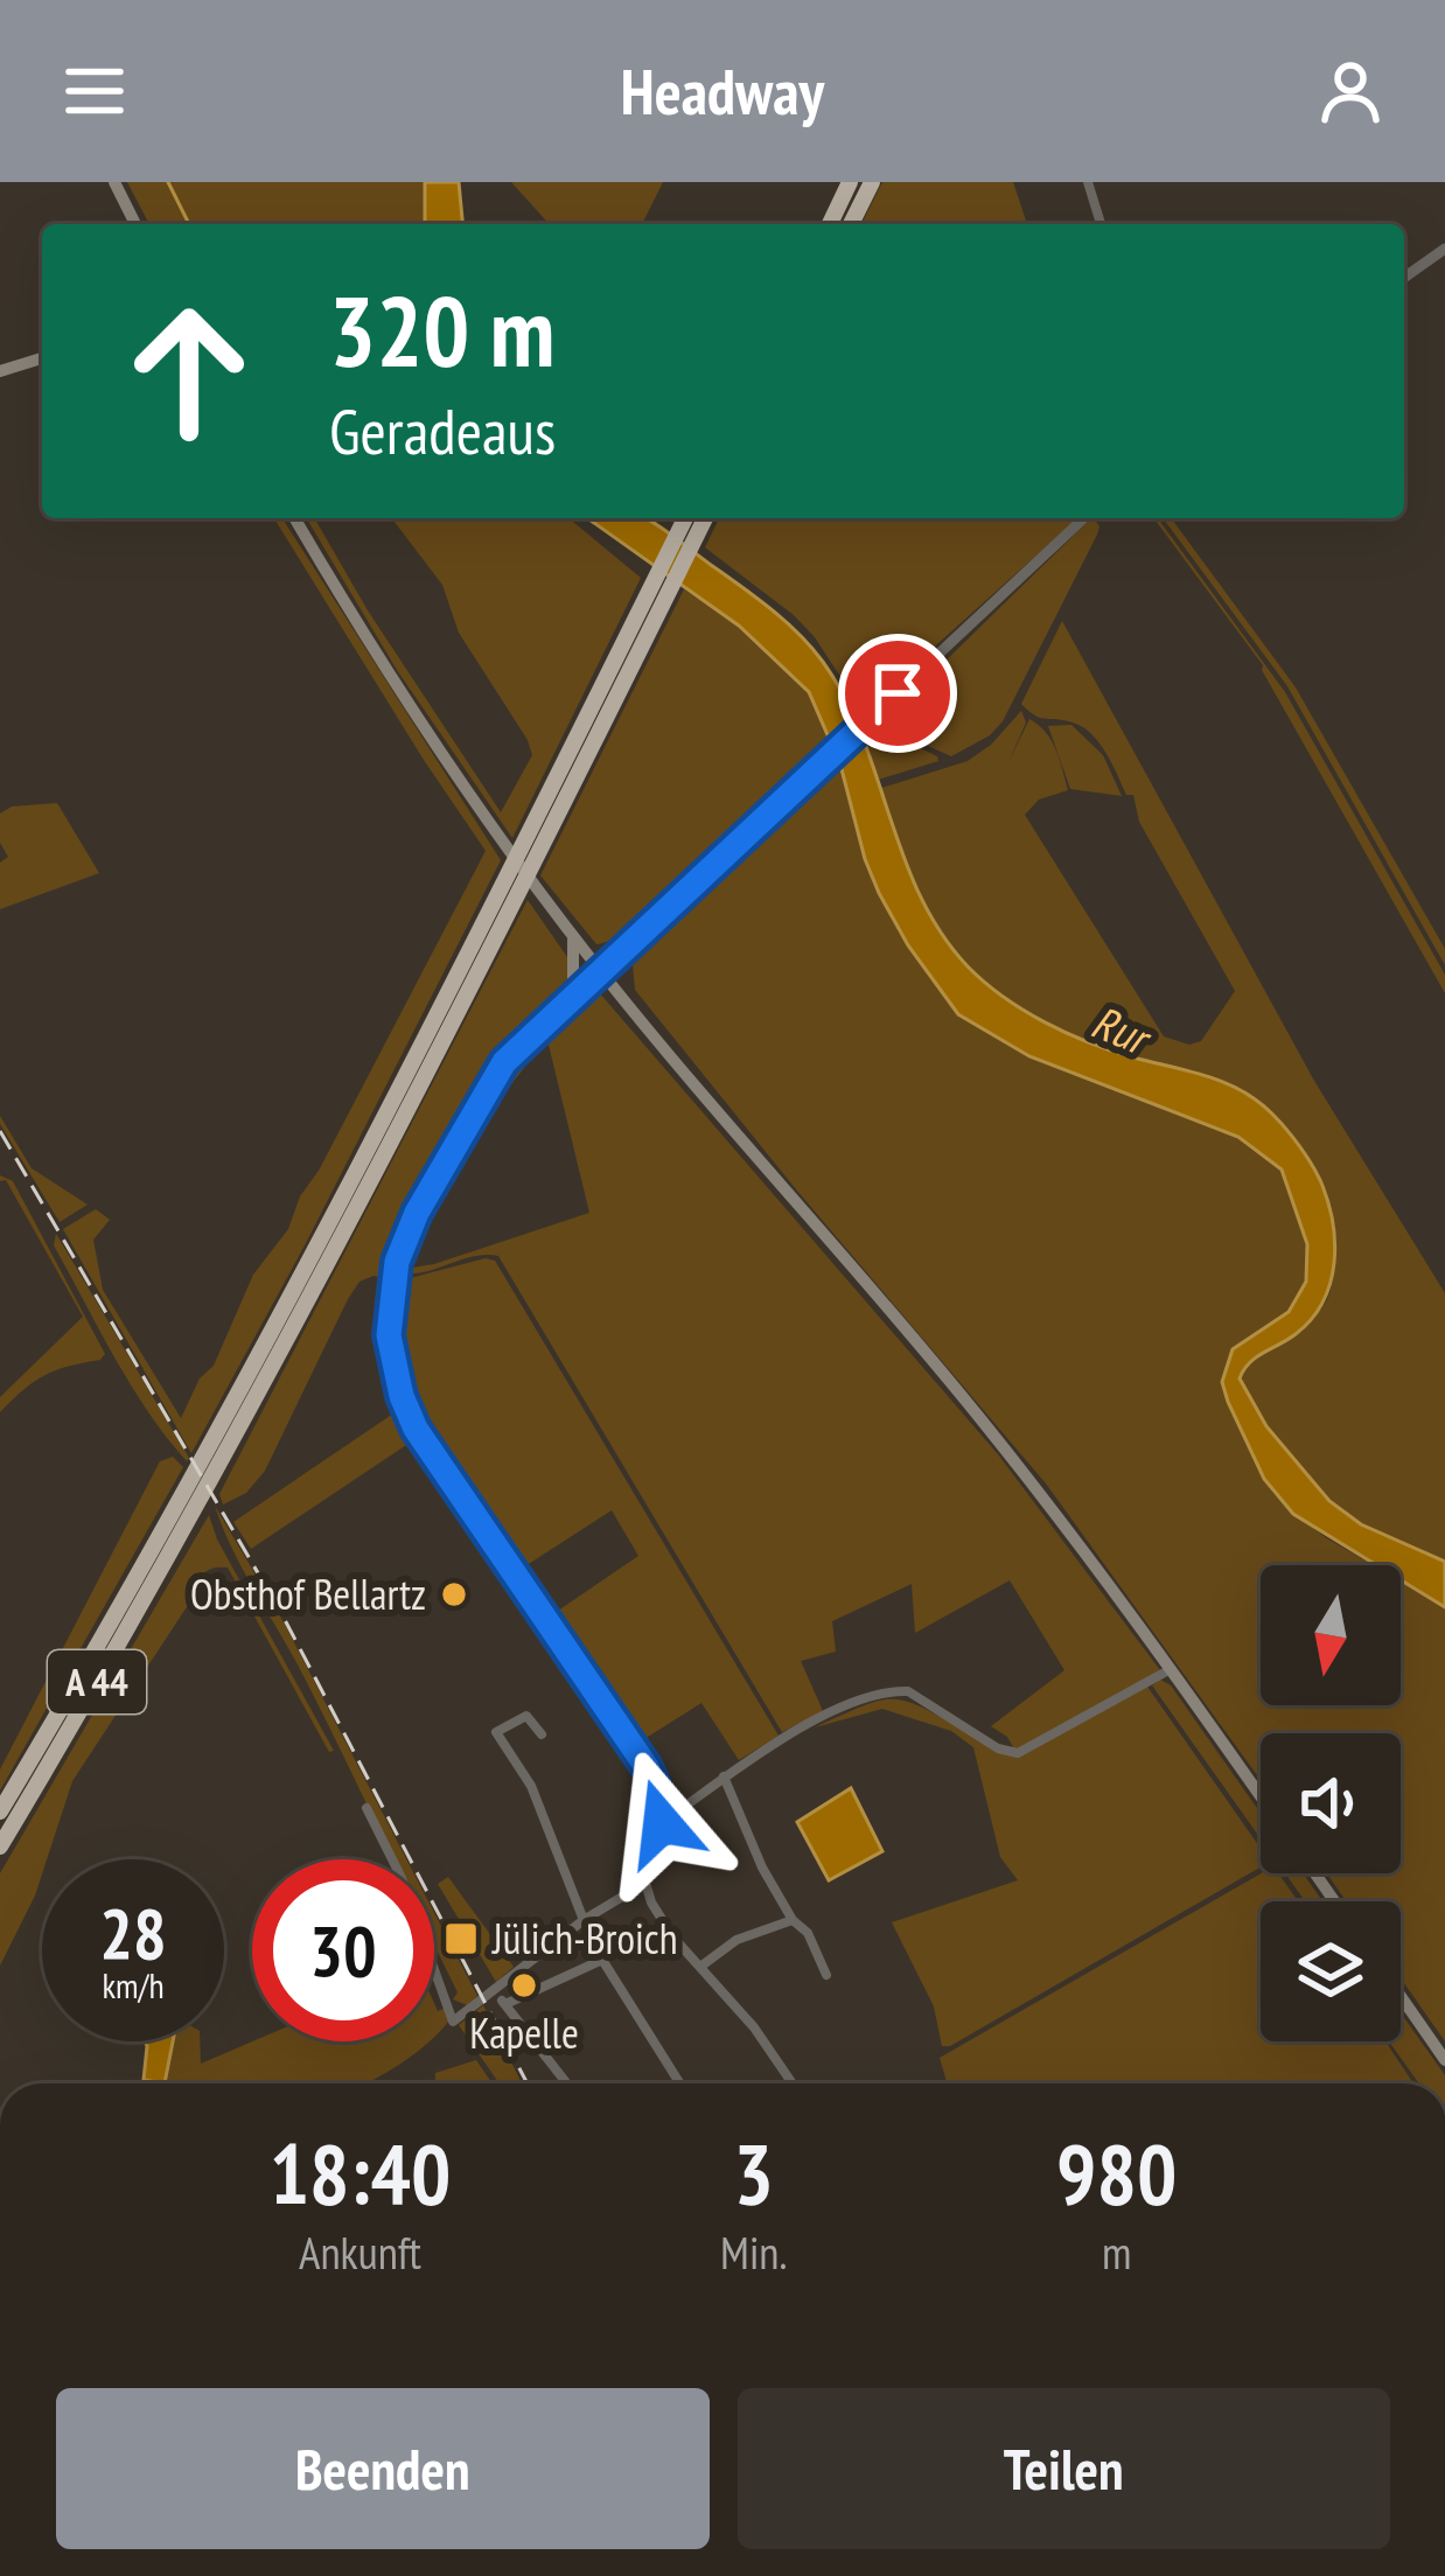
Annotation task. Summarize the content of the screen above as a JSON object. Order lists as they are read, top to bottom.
{
  "streets": {
    "highway": ["A 44"]
  },
  "water": ["Rur"],
  "places": {
    "other": ["Obsthof Bellartz", "Kapelle"],
    "transit": ["Jülich-Broich"]
  },
  "north": "bottom",
  "page": {
    "header": "Headway",
    "turn": ["320 m", "Geradeaus"],
    "speed": "28 km/h",
    "limit": "30",
    "eta": [
      "18:40",
      "Ankunft",
      "3",
      "Min.",
      "980",
      "m"
    ],
    "buttons": ["Beenden", "Teilen"]
  }
}
